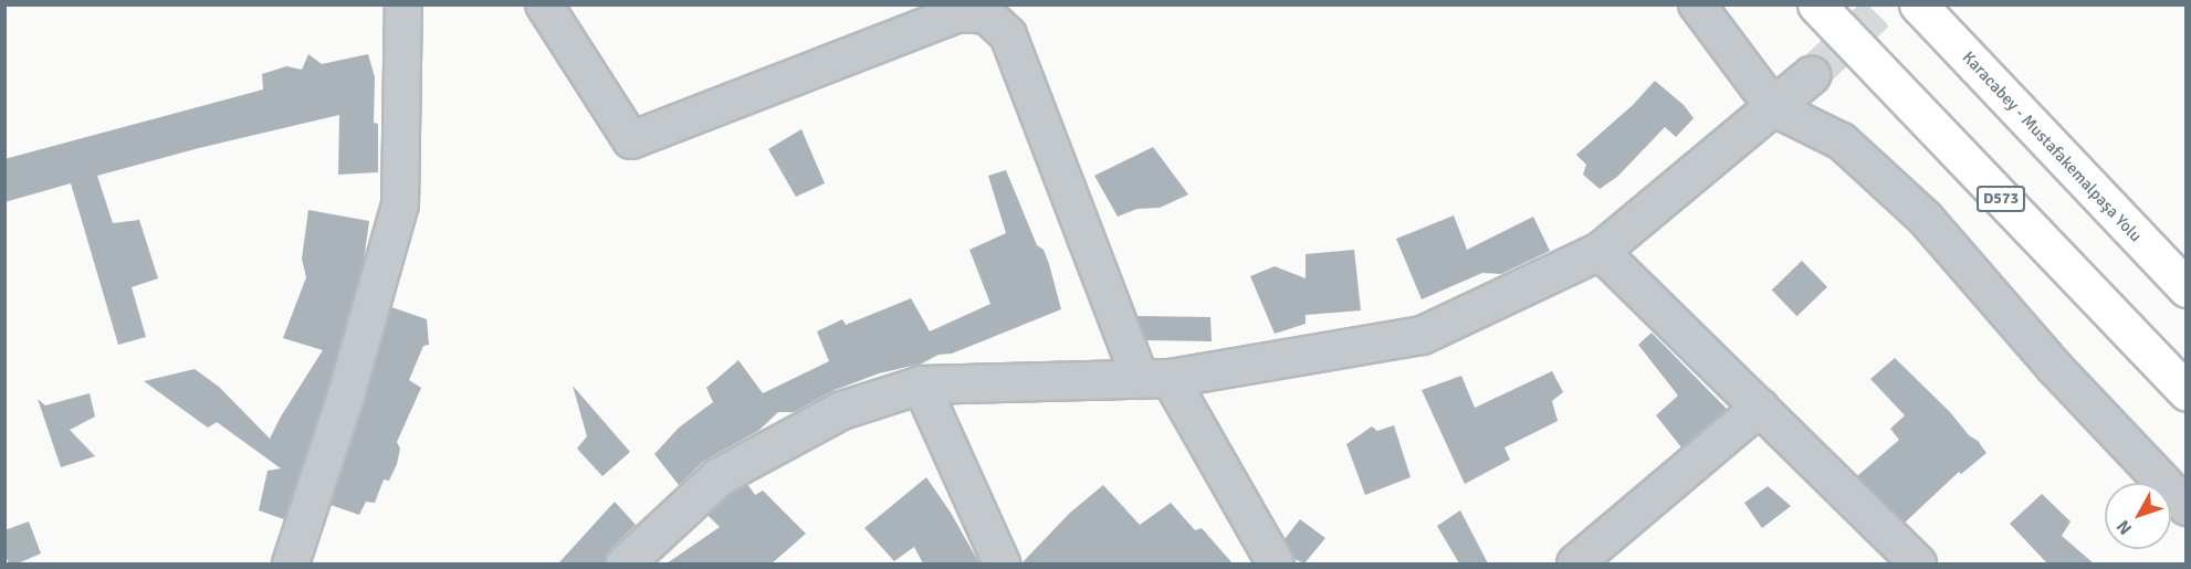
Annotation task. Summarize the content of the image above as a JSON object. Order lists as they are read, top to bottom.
{
  "streets": {
    "highway": ["Karacabey - Mustafakemalpaşa Yolu", "D573"]
  },
  "north": "bottom left"
}
